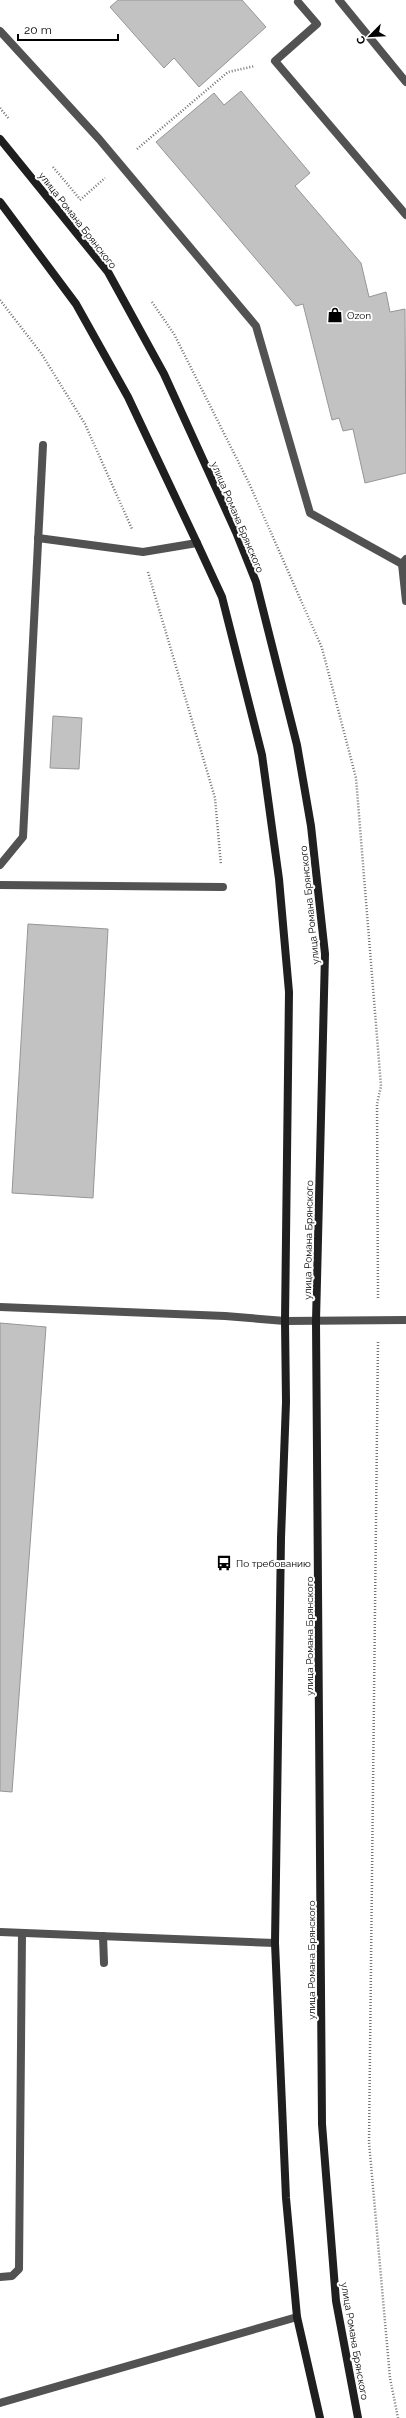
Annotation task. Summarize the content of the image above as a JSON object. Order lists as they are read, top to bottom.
{
  "streets": {
    "main road": ["улица Романа Брянского"]
  },
  "places": {
    "shop": ["Ozon"],
    "bus stop": ["По требованию"]
  },
  "scale_bar": "20 m",
  "north": "bottom left"
}
